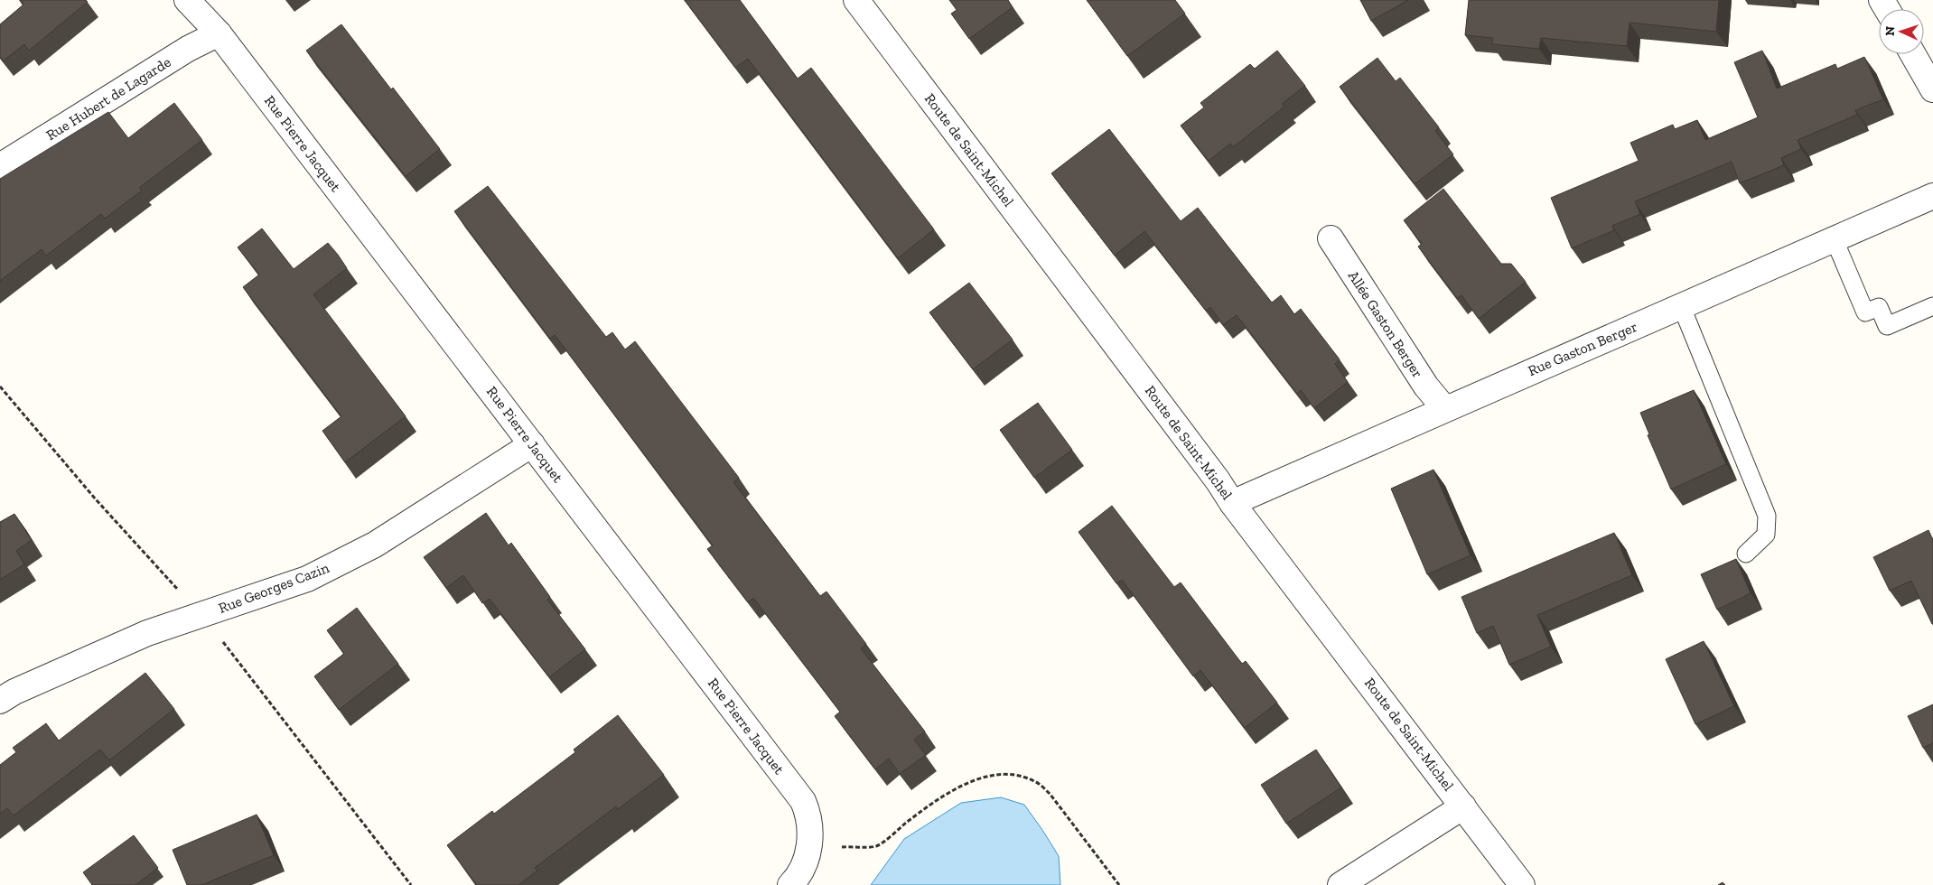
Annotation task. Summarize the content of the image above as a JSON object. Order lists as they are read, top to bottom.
{
  "streets": {
    "street": [
      "Rue Hubert de Lagarde",
      "Rue Pierre Jacquet",
      "Route de Saint-Michel",
      "Allée Gaston Berger",
      "Rue Gaston Berger",
      "Rue Georges Cazin"
    ]
  },
  "crossings": [
    ["Rue Hubert de Lagarde", "Rue Pierre Jacquet"],
    ["Rue Pierre Jacquet", "Rue Georges Cazin"],
    ["Route de Saint-Michel", "Rue Gaston Berger"],
    ["Allée Gaston Berger", "Rue Gaston Berger"]
  ],
  "north": "left"
}
